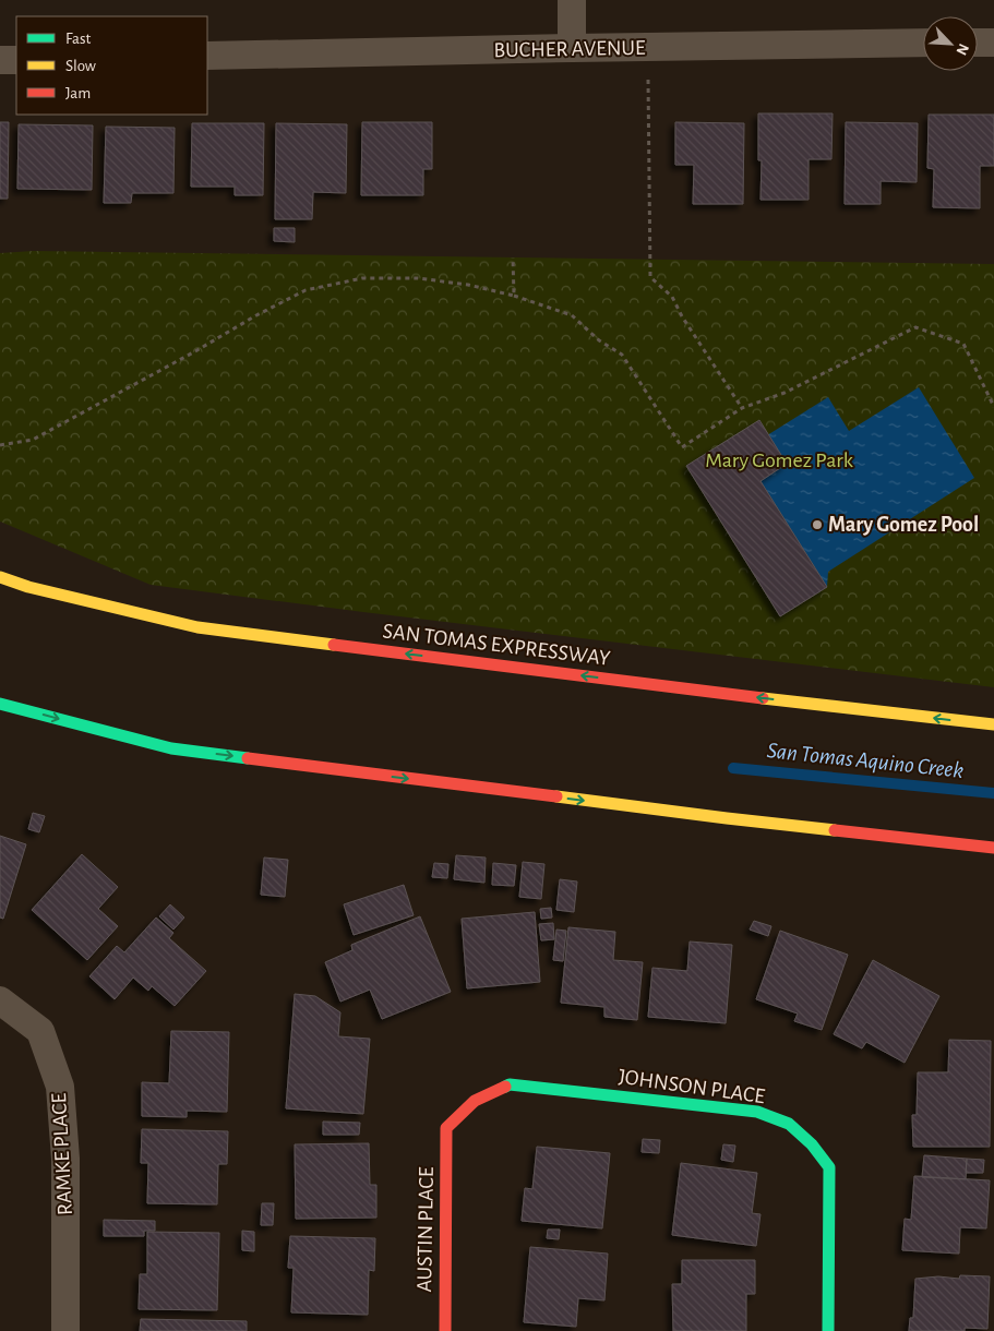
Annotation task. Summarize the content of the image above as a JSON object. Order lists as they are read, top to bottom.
{
  "streets": {
    "main road": ["SAN TOMAS EXPRESSWAY", "JOHNSON PLACE", "AUSTIN PLACE"],
    "street": ["BUCHER AVENUE", "RAMKE PLACE"]
  },
  "crossings": [
    ["JOHNSON PLACE", "AUSTIN PLACE"]
  ],
  "one_way": ["SAN TOMAS EXPRESSWAY"],
  "water": ["San Tomas Aquino Creek"],
  "parks": ["Mary Gomez Park"],
  "places": ["Mary Gomez Pool"],
  "legend": ["Fast", "Slow", "Jam"],
  "north": "bottom right"
}
